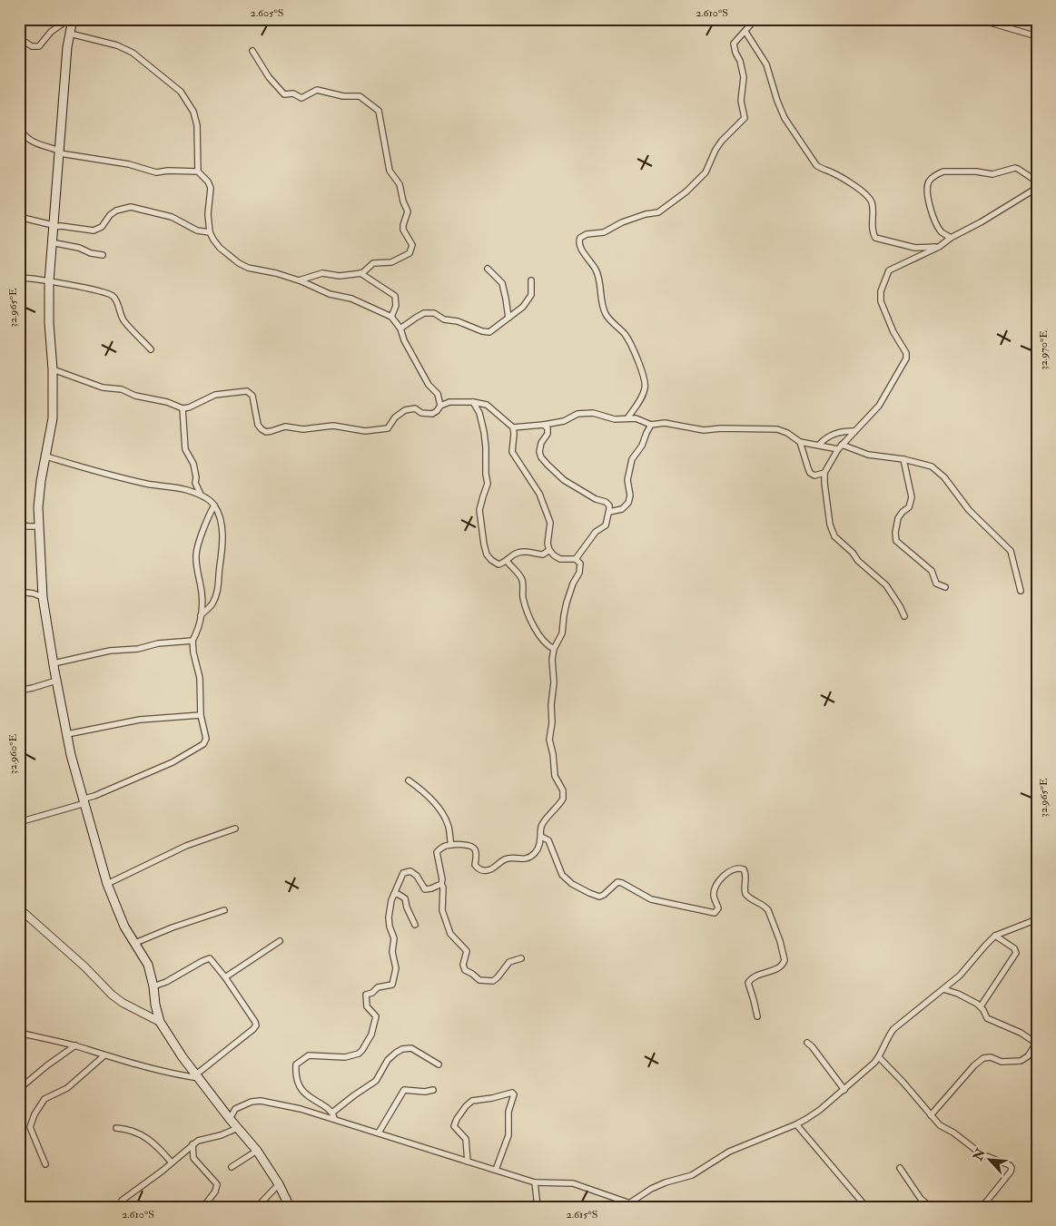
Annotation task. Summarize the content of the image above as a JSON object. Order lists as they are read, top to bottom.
{
  "north": "top left",
  "coordinates": [
    "2.605°S",
    "2.610°S",
    "32.965°E",
    "32.970°E",
    "32.960°E",
    "2.615°S"
  ]
}
